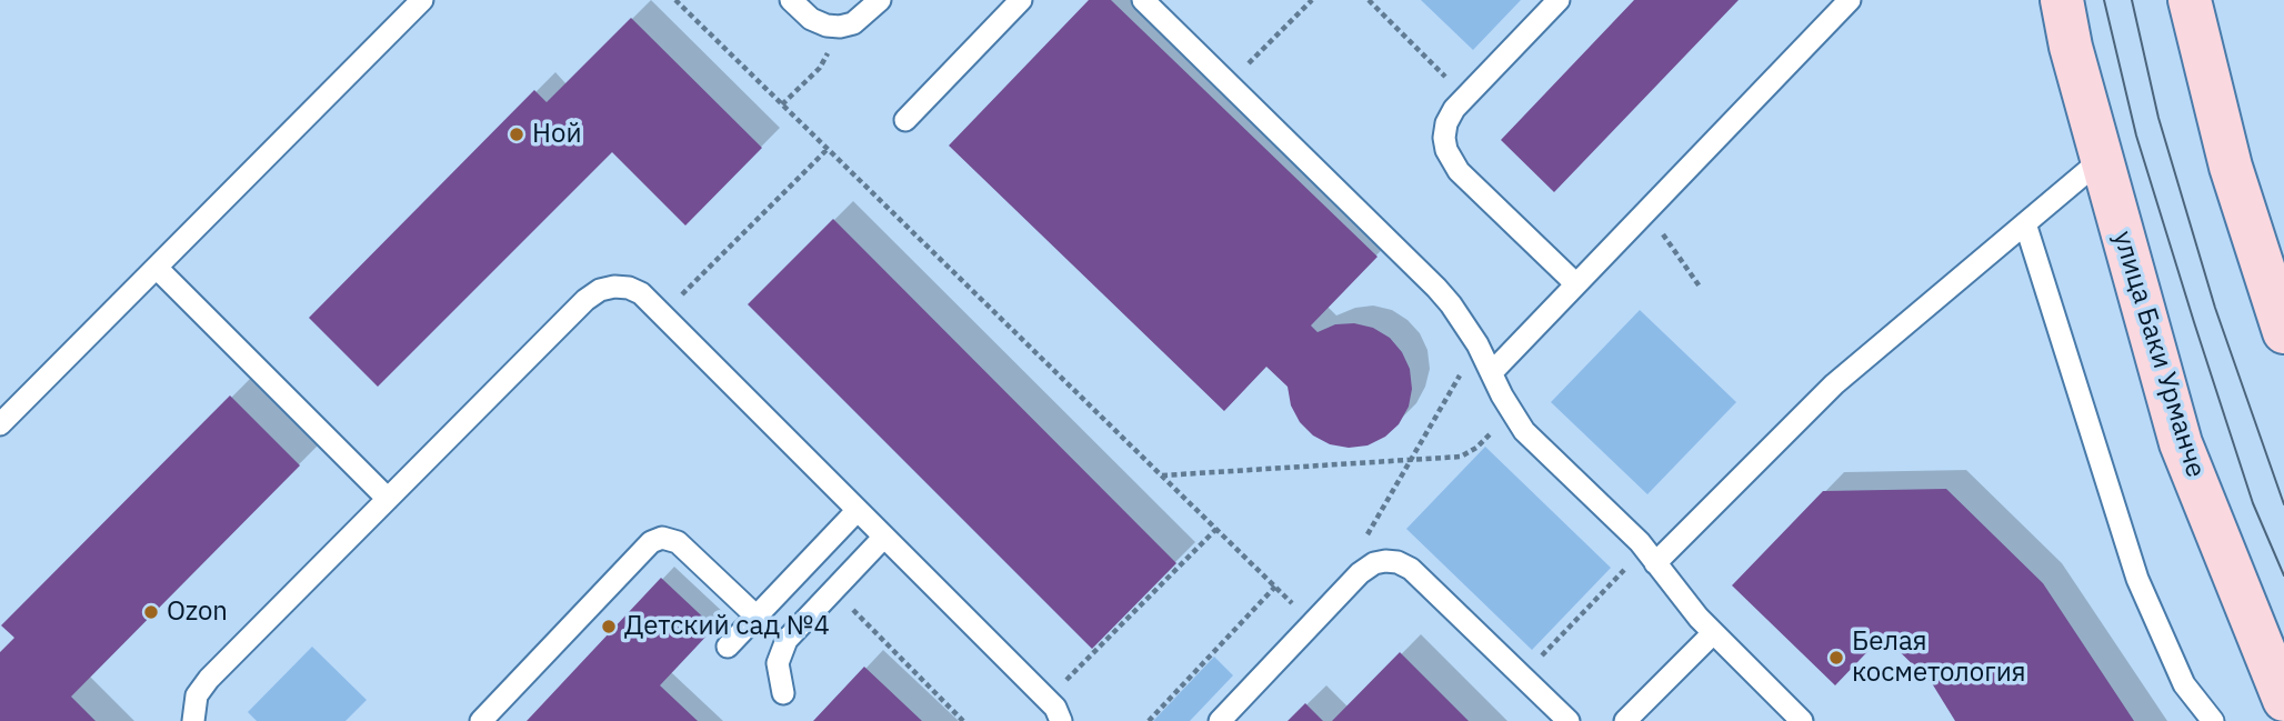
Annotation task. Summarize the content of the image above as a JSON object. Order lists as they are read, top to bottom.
{
  "streets": {
    "main road": ["улица Баки Урманче"]
  },
  "places": [
    "Ной",
    "Ozon",
    "Детский сад №4",
    "Белая косметология"
  ]
}
